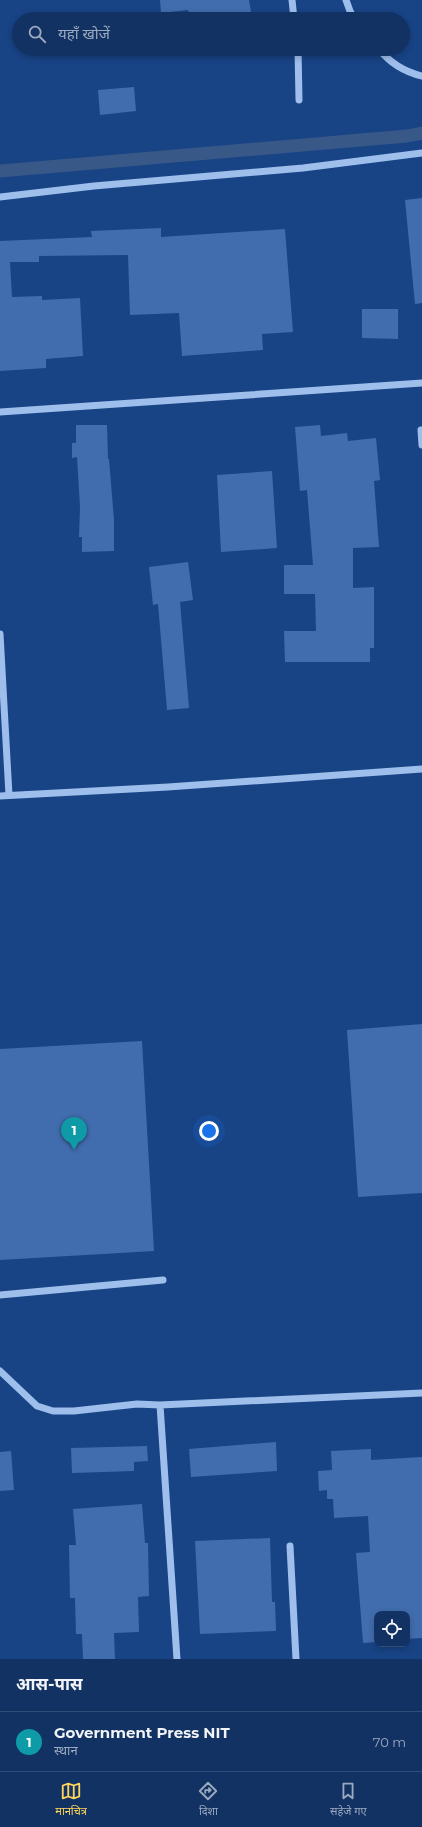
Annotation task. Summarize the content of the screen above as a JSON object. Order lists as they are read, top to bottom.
{
  "page": {
    "search": "यहाँ खोजें",
    "pins": "1",
    "heading": "आस-पास",
    "list": [
      {
        "mark": "1",
        "name": "Government Press NIT",
        "note": "स्थान",
        "value": "70 m"
      }
    ],
    "nav": ["मानचित्र", "दिशा", "सहेजे गए"]
  }
}
